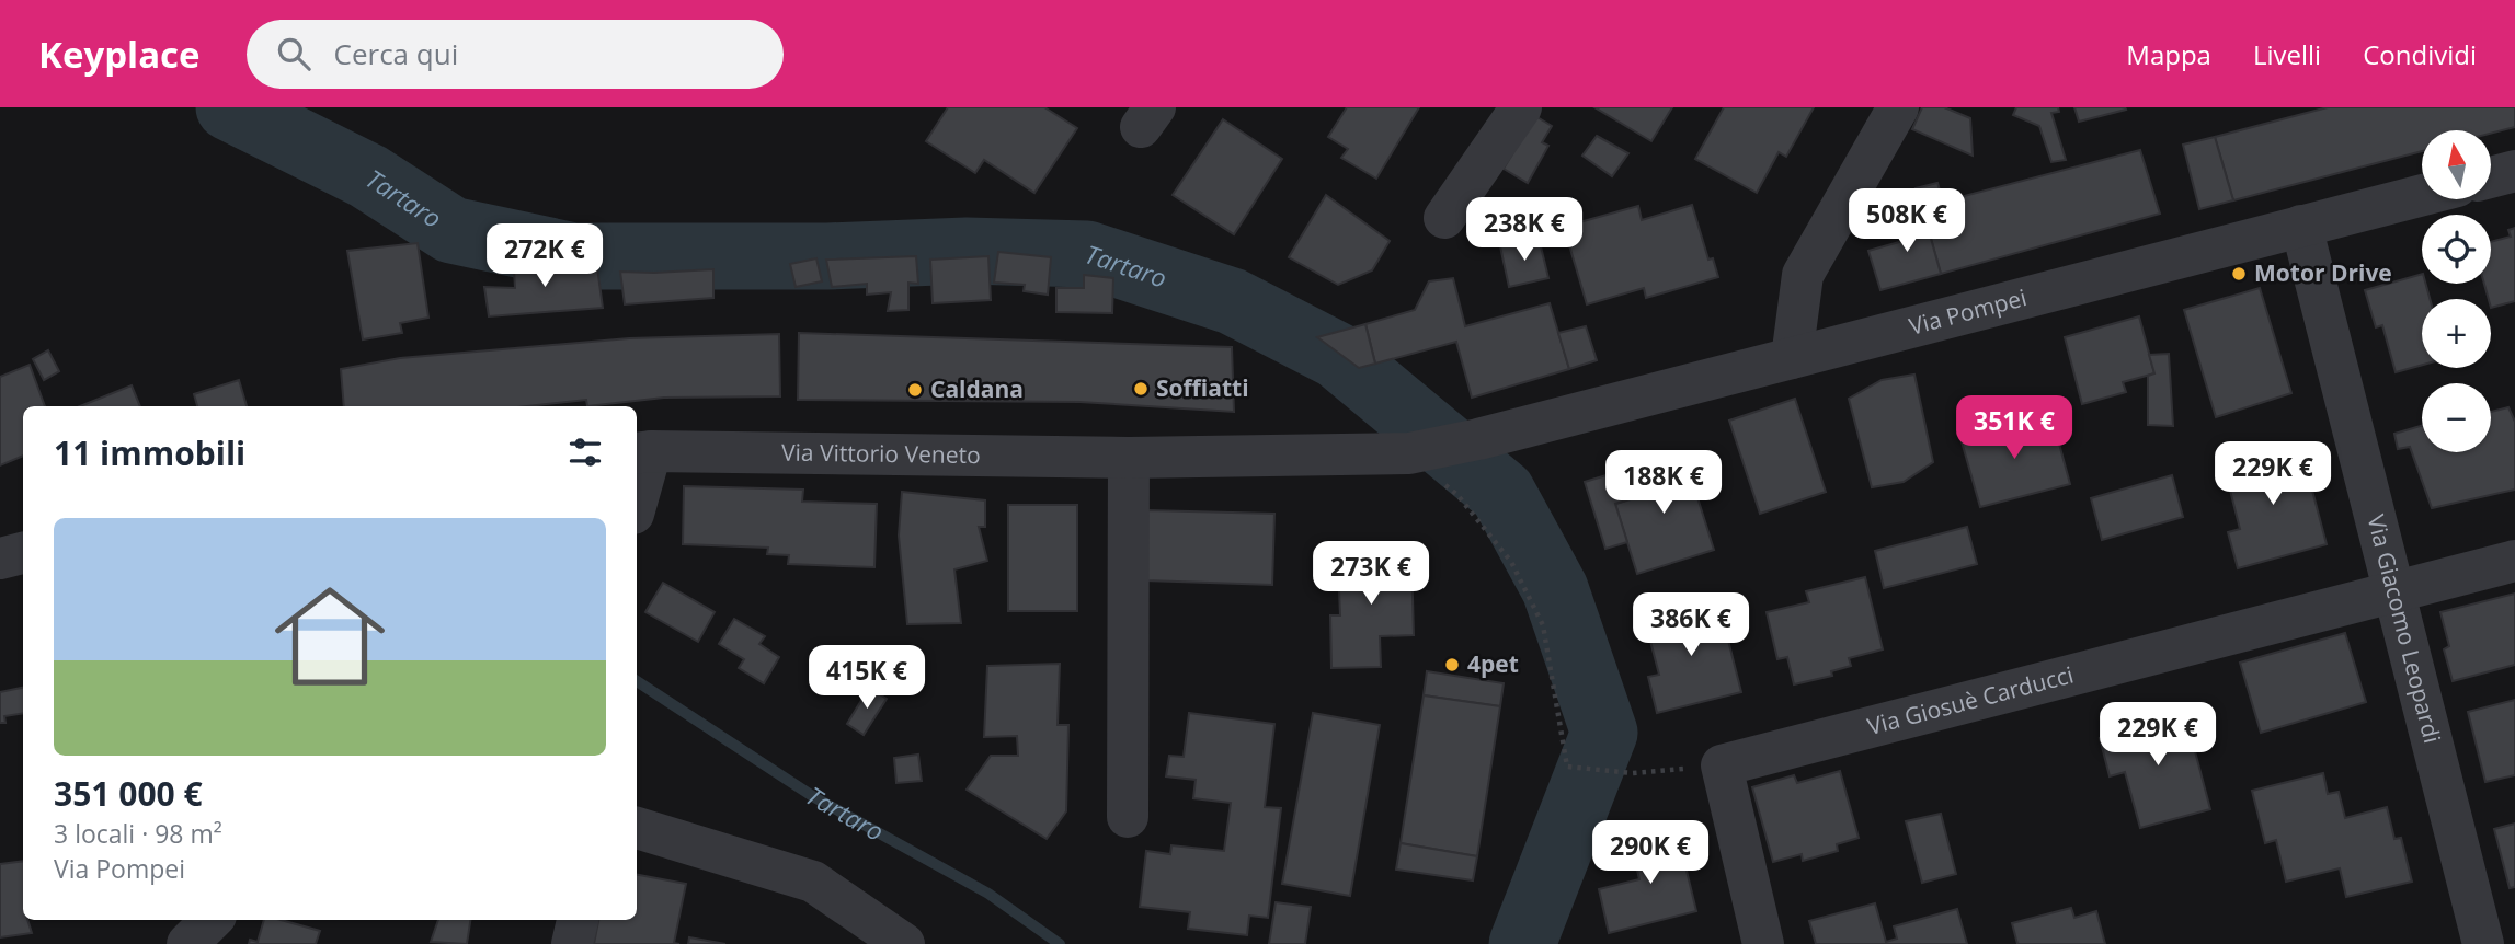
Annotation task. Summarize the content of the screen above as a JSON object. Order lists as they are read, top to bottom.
{
  "streets": {
    "street": [
      "Via Pompei",
      "Via Vittorio Veneto",
      "Via Giacomo Leopardi",
      "Via Giosuè Carducci"
    ]
  },
  "crossings": [
    ["Via Pompei", "Via Vittorio Veneto"],
    ["Via Pompei", "Via Giacomo Leopardi"],
    ["Via Giacomo Leopardi", "Via Giosuè Carducci"]
  ],
  "water": ["Tartaro"],
  "places": [
    "Motor Drive",
    "Soffiatti",
    "Caldana",
    "4pet"
  ],
  "north": "top",
  "page": {
    "header": "Keyplace",
    "search": "Cerca qui",
    "nav": ["Mappa", "Livelli", "Condividi"],
    "map_buttons": ["+", "−"],
    "price": [
      "508K €",
      "238K €",
      "272K €",
      "351K €",
      "229K €",
      "188K €",
      "273K €",
      "386K €",
      "415K €",
      "229K €",
      "290K €"
    ],
    "heading": "11 immobili",
    "list": [
      {
        "name": "351 000 €",
        "note": "3 locali · 98 m² · Via Pompei"
      }
    ]
  }
}
